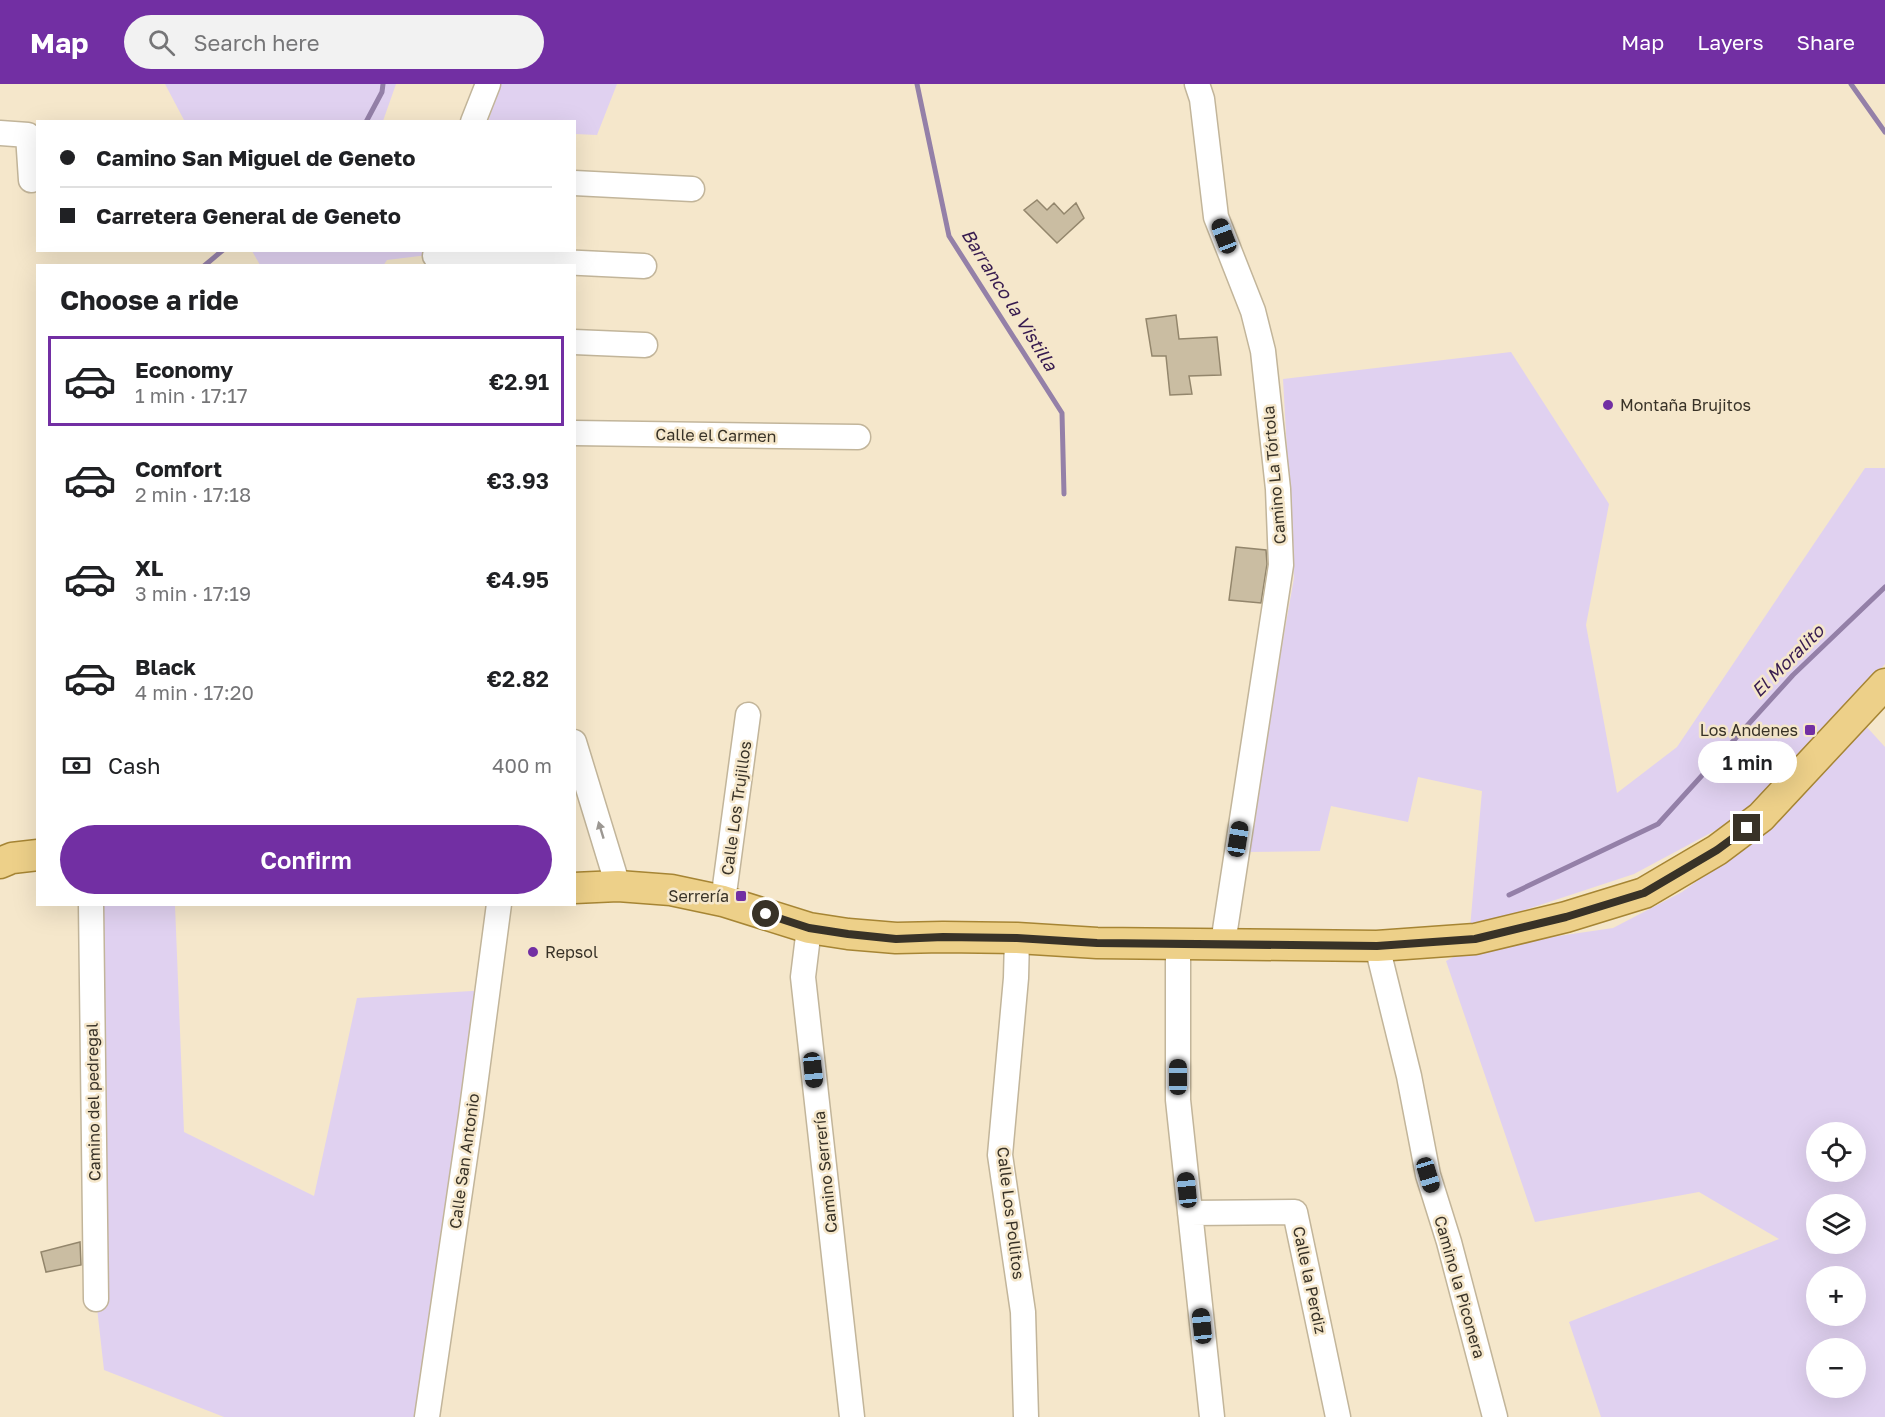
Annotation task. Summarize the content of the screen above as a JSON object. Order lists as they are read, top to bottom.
{
  "streets": {
    "street": [
      "Calle el Carmen",
      "Camino La Tórtola",
      "Calle Los Trujillos",
      "Camino del pedregal",
      "Calle San Antonio",
      "Camino Serrería",
      "Calle Los Pollitos",
      "Calle la Perdiz",
      "Camino la Piconera"
    ]
  },
  "water": ["Barranco la Vistilla", "El Moralito"],
  "places": {
    "other": ["Montaña Brujitos", "Repsol"],
    "transit": ["Los Andenes", "Serrería"]
  },
  "page": {
    "header": "Map",
    "search": "Search here",
    "nav": ["Map", "Layers", "Share"],
    "banner": ["Camino San Miguel de Geneto", "Carretera General de Geneto"],
    "heading": "Choose a ride",
    "list": [
      {
        "name": "Economy",
        "note": "1 min · 17:17",
        "value": "€2.91"
      },
      {
        "name": "Comfort",
        "note": "2 min · 17:18",
        "value": "€3.93"
      },
      {
        "name": "XL",
        "note": "3 min · 17:19",
        "value": "€4.95"
      },
      {
        "name": "Black",
        "note": "4 min · 17:20",
        "value": "€2.82"
      }
    ],
    "pay": ["Cash", "400 m"],
    "bubble": "1 min",
    "buttons": "Confirm",
    "map_buttons": ["+", "−"]
  }
}
